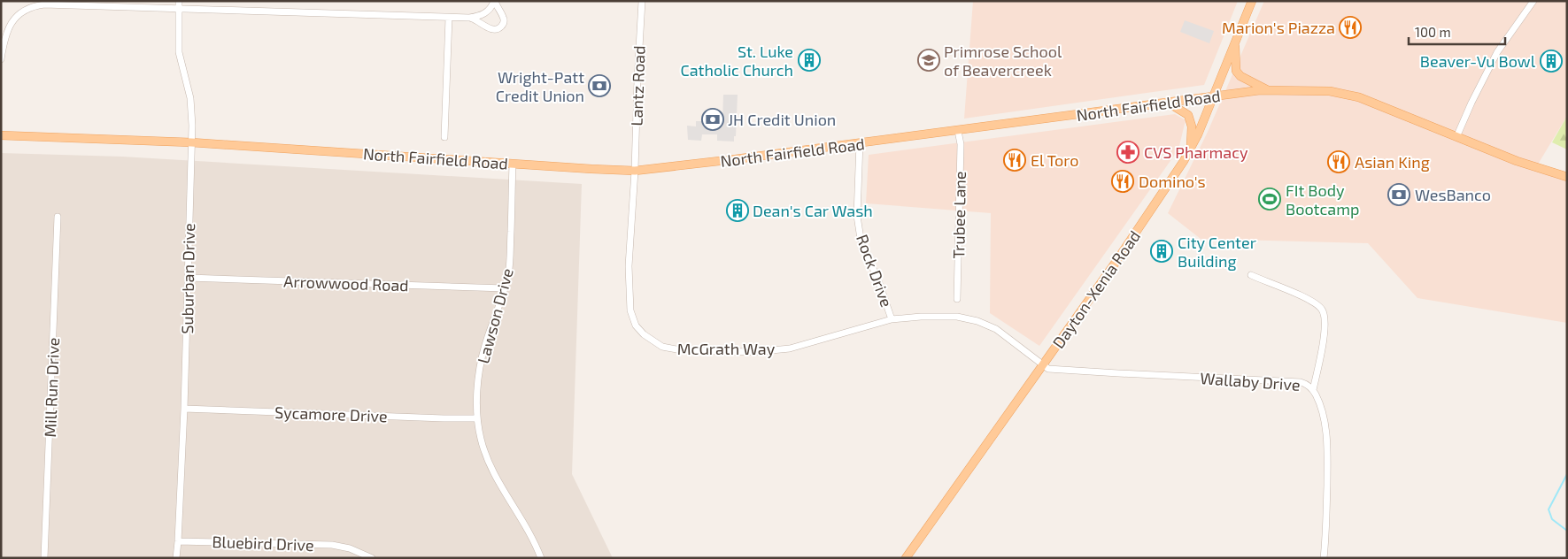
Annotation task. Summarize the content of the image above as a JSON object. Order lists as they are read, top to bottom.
{
  "streets": {
    "main road": ["North Fairfield Road", "Dayton-Xenia Road"],
    "street": [
      "Lantz Road",
      "Trubee Lane",
      "Rock Drive",
      "Suburban Drive",
      "Arrowwood Road",
      "Lawson Drive",
      "McGrath Way",
      "Wallaby Drive",
      "Mill Run Drive",
      "Sycamore Drive",
      "Bluebird Drive"
    ]
  },
  "crossings": [
    ["Lantz Road", "North Fairfield Road"],
    ["Lantz Road", "McGrath Way"],
    ["North Fairfield Road", "Trubee Lane"],
    ["North Fairfield Road", "Rock Drive"],
    ["North Fairfield Road", "Suburban Drive"],
    ["North Fairfield Road", "Dayton-Xenia Road"],
    ["North Fairfield Road", "Lawson Drive"],
    ["North Fairfield Road", "McGrath Way"],
    ["Rock Drive", "McGrath Way"],
    ["Suburban Drive", "Arrowwood Road"],
    ["Suburban Drive", "Sycamore Drive"],
    ["Suburban Drive", "Bluebird Drive"],
    ["Arrowwood Road", "Lawson Drive"],
    ["Dayton-Xenia Road", "McGrath Way"],
    ["Dayton-Xenia Road", "Wallaby Drive"],
    ["Lawson Drive", "Sycamore Drive"],
    ["McGrath Way", "Wallaby Drive"]
  ],
  "places": {
    "restaurant": [
      "Marion's Piazza",
      "El Toro",
      "Asian King",
      "Domino's"
    ],
    "building": [
      "St. Luke Catholic Church",
      "Beaver-Vu Bowl",
      "Dean's Car Wash",
      "City Center Building"
    ],
    "school or university": ["Primrose School of Beavercreek"],
    "bank": ["Wright-Patt Credit Union", "JH Credit Union", "WesBanco"],
    "pharmacy": ["CVS Pharmacy"],
    "sports": ["FIt Body Bootcamp"]
  },
  "scale_bar": "100 m"
}
